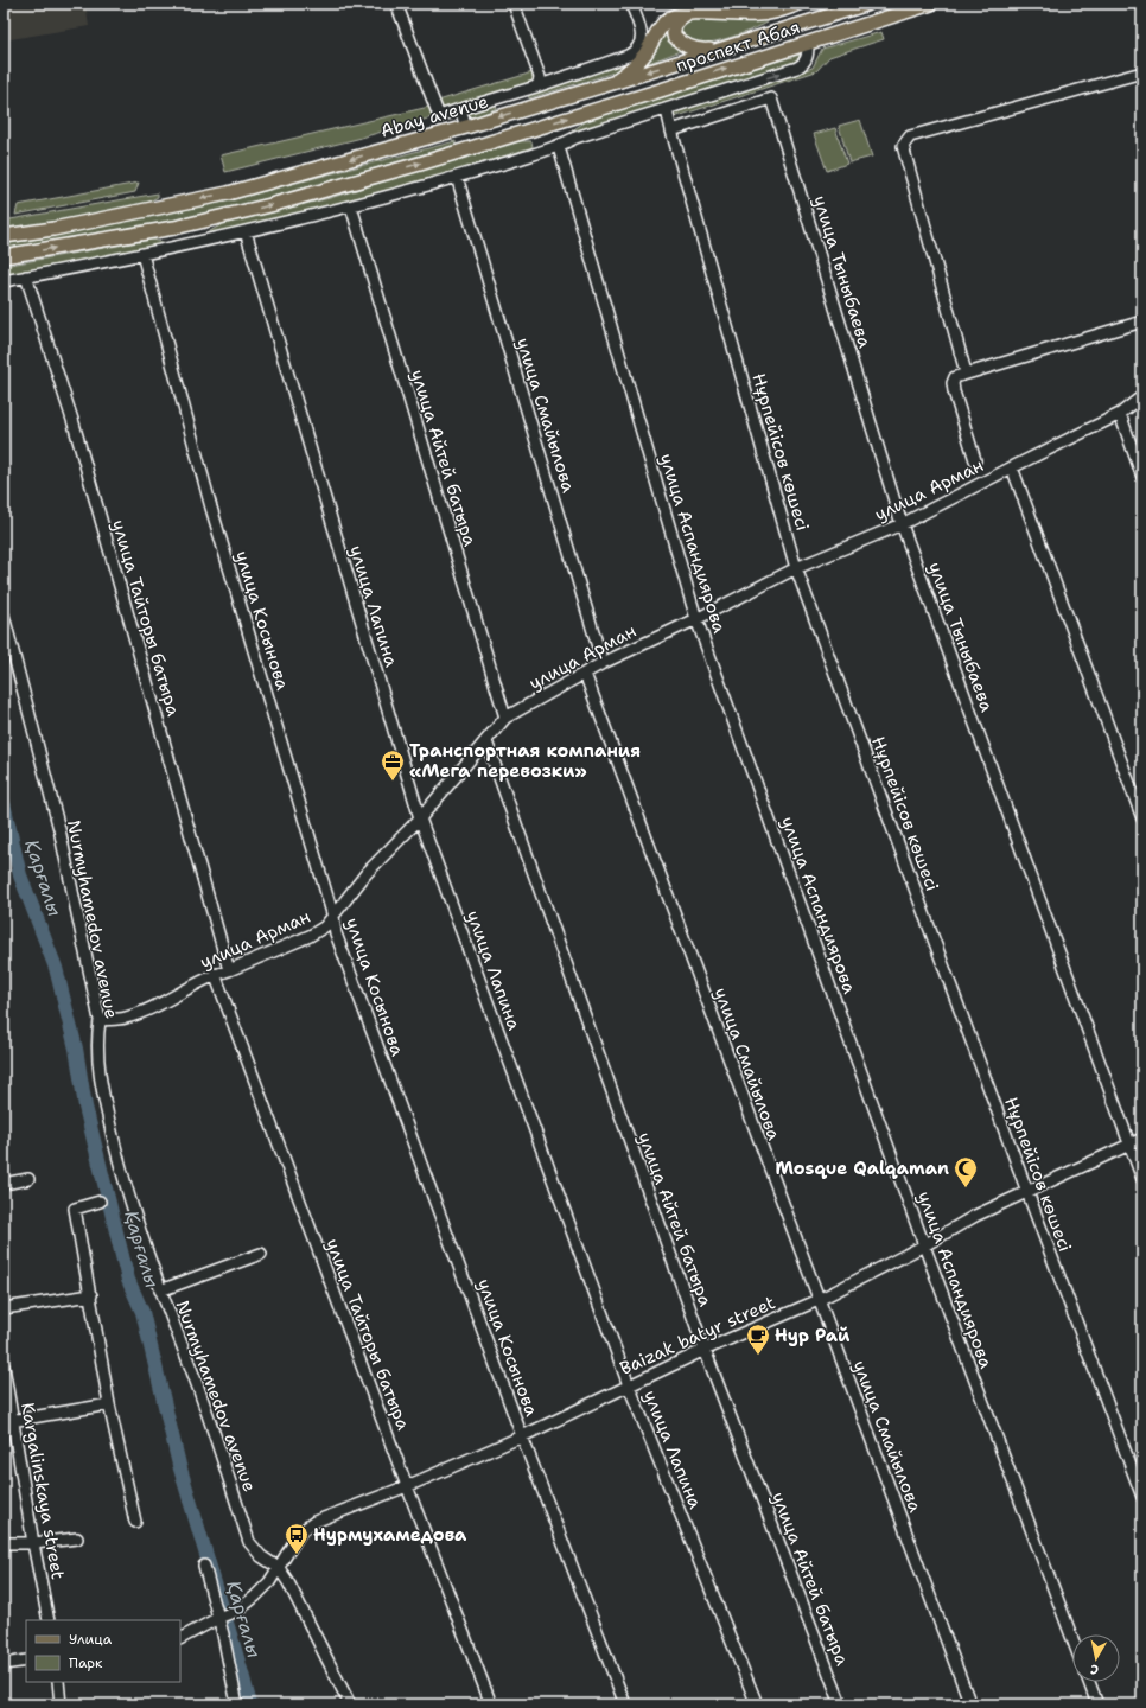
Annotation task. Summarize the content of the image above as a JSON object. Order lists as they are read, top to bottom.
{
  "streets": {
    "main road": ["проспект Абая", "Abay avenue"],
    "street": [
      "улица Тыныбаева",
      "улица Смайылова",
      "Нұрпейісов көшесі",
      "улица Айтей батыра",
      "улица Арман",
      "улица Аспандиярова",
      "улица Лапина",
      "улица Тайторы батыра",
      "улица Косынова",
      "Nurmyhamedov avenue",
      "Baizak batyr street",
      "Kargalinskaya street"
    ]
  },
  "crossings": [
    ["улица Тыныбаева", "Нұрпейісов көшесі"],
    ["улица Тыныбаева", "улица Арман"],
    ["улица Тыныбаева", "Baizak batyr street"],
    ["улица Смайылова", "улица Арман"],
    ["улица Смайылова", "Baizak batyr street"],
    ["Нұрпейісов көшесі", "улица Арман"],
    ["Нұрпейісов көшесі", "Baizak batyr street"],
    ["улица Айтей батыра", "улица Арман"],
    ["улица Айтей батыра", "Baizak batyr street"],
    ["улица Арман", "улица Аспандиярова"],
    ["улица Арман", "улица Лапина"],
    ["улица Арман", "улица Тайторы батыра"],
    ["улица Арман", "улица Косынова"],
    ["улица Арман", "Nurmyhamedov avenue"],
    ["улица Аспандиярова", "Baizak batyr street"],
    ["улица Лапина", "Baizak batyr street"],
    ["улица Тайторы батыра", "Baizak batyr street"],
    ["улица Косынова", "Baizak batyr street"],
    ["Nurmyhamedov avenue", "Baizak batyr street"]
  ],
  "one_way": ["проспект Абая", "Abay avenue"],
  "water": ["Қарғалы"],
  "places": {
    "office": ["Транспортная компания «Мега перевозки»"],
    "mosque": ["Mosque Qalqaman"],
    "cafe": ["Нур Рай"],
    "bus stop": ["Нурмухамедова"]
  },
  "legend": ["Улица", "Парк"],
  "north": "bottom"
}
